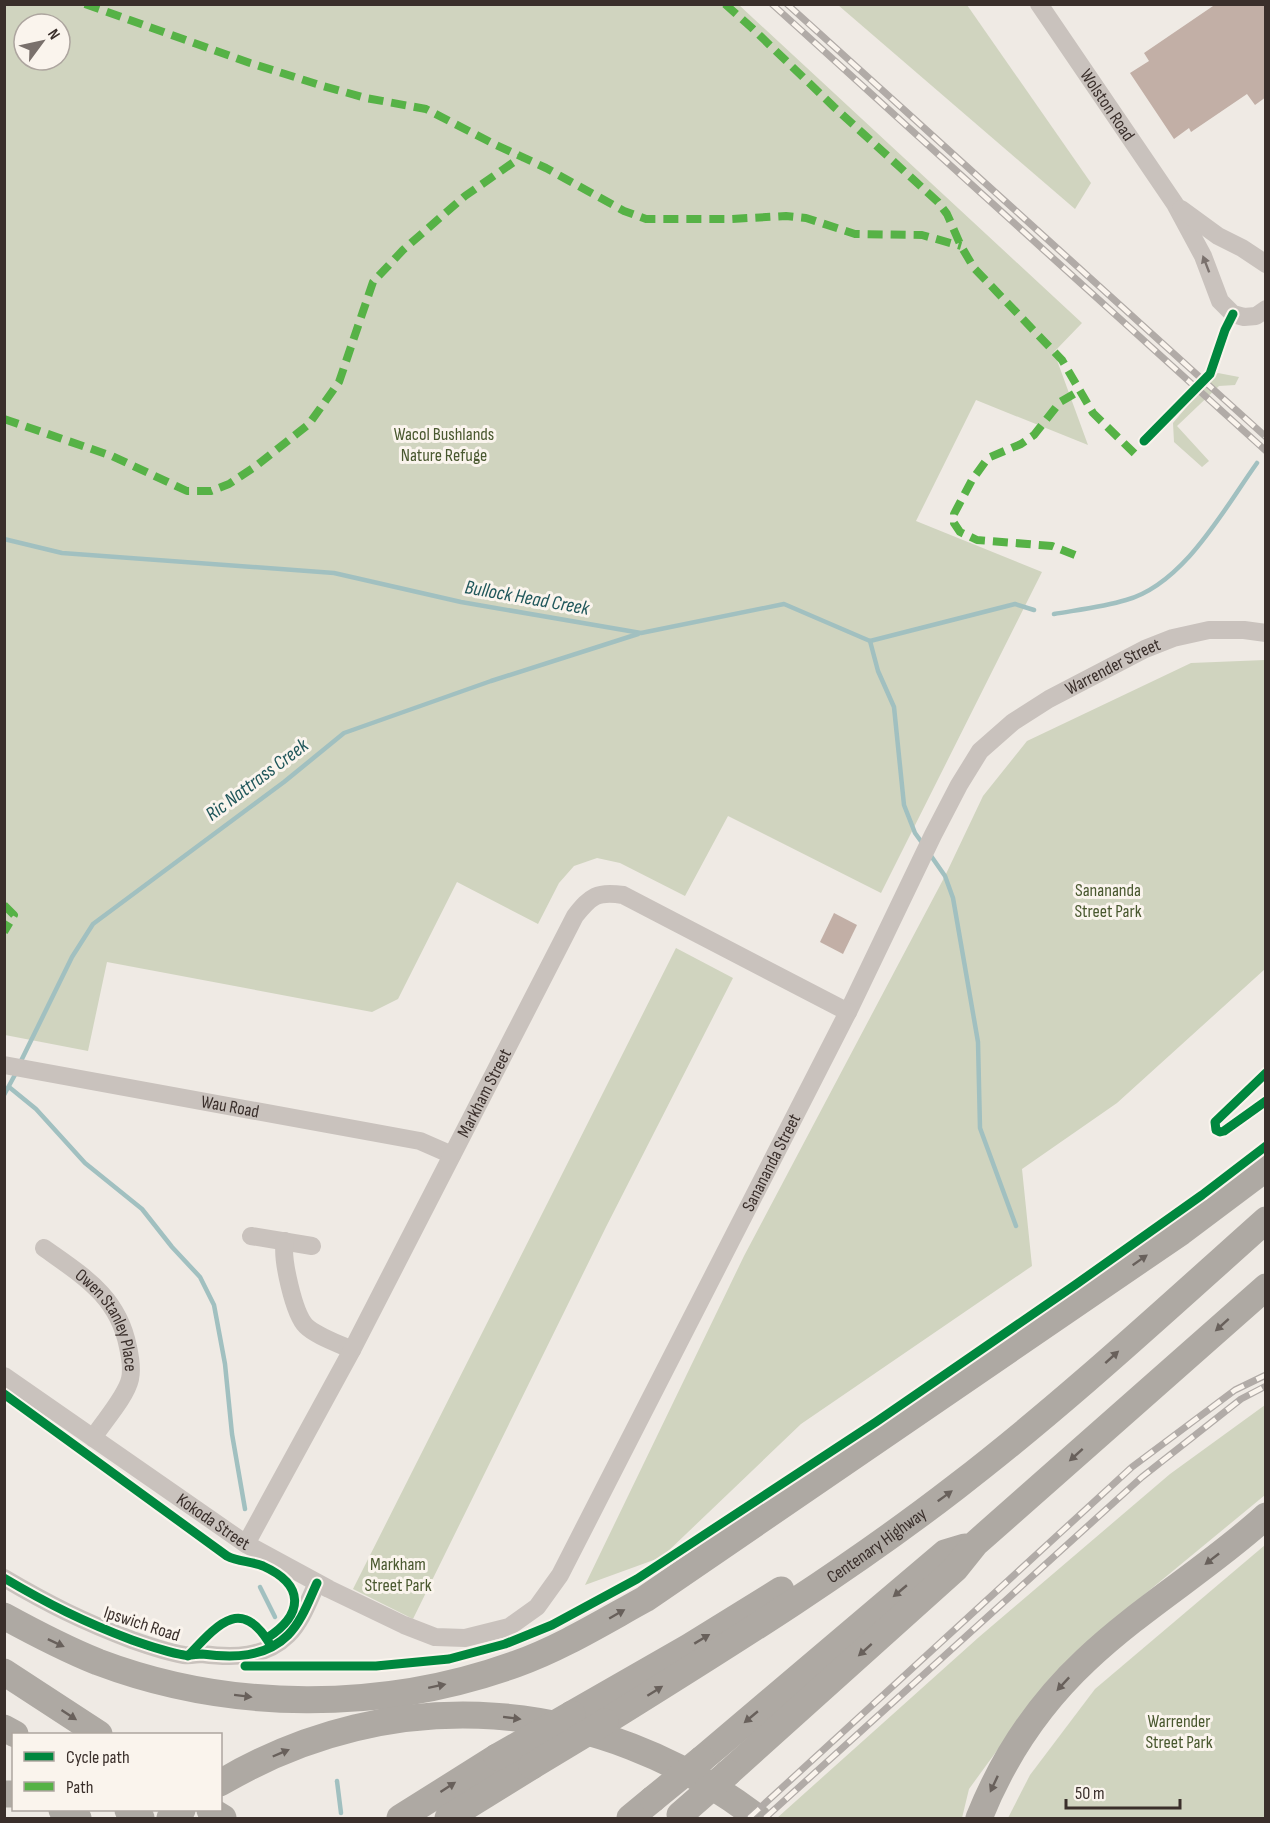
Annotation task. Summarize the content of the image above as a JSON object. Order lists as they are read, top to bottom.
{
  "streets": {
    "highway": ["Centenary Highway"],
    "street": [
      "Wolston Road",
      "Warrender Street",
      "Markham Street",
      "Wau Road",
      "Sanananda Street",
      "Owen Stanley Place",
      "Kokoda Street",
      "Ipswich Road"
    ]
  },
  "crossings": [
    ["Warrender Street", "Sanananda Street"],
    ["Markham Street", "Wau Road"],
    ["Markham Street", "Sanananda Street"],
    ["Markham Street", "Kokoda Street"],
    ["Sanananda Street", "Kokoda Street"],
    ["Owen Stanley Place", "Kokoda Street"],
    ["Kokoda Street", "Ipswich Road"]
  ],
  "water": ["Bullock Head Creek", "Ric Nattrass Creek"],
  "parks": [
    "Wacol Bushlands Nature Refuge",
    "Sanananda Street Park",
    "Markham Street Park",
    "Warrender Street Park"
  ],
  "legend": ["Cycle path", "Path"],
  "scale_bar": "50 m",
  "north": "top right"
}
